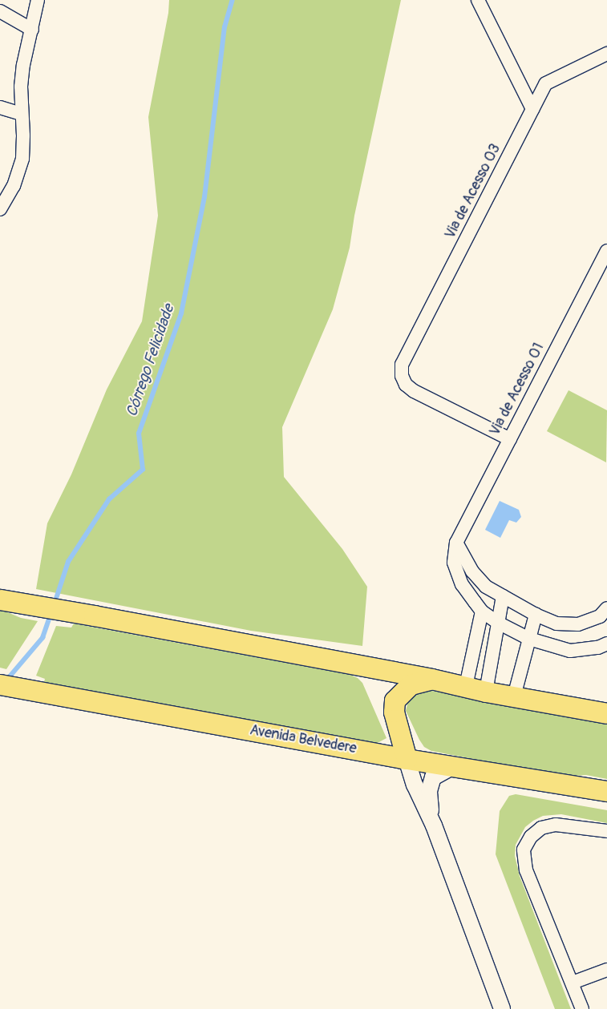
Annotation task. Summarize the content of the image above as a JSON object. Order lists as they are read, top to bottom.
{
  "streets": {
    "main road": ["Avenida Belvedere"],
    "street": ["Via de Acesso 03", "Via de Acesso 01"]
  },
  "crossings": [
    ["Via de Acesso 03", "Via de Acesso 01"]
  ],
  "water": ["Córrego Felicidade"]
}
